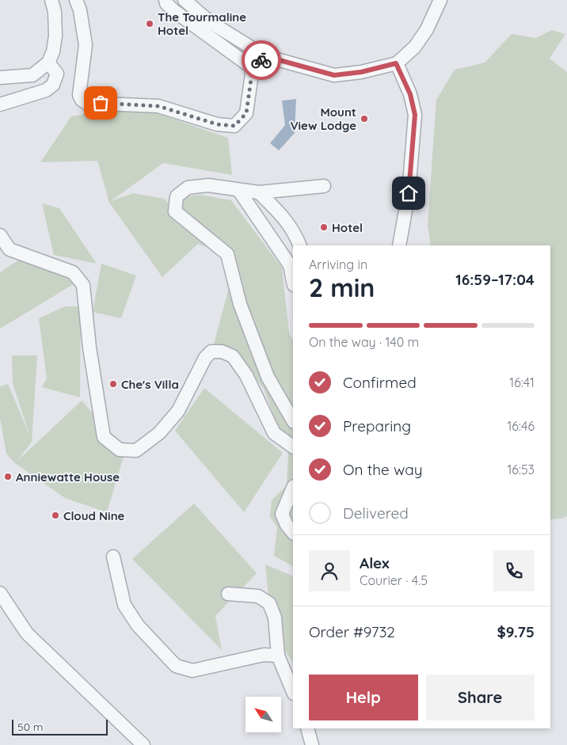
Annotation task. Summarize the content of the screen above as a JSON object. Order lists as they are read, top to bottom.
{
  "places": [
    "The Tourmaline Hotel",
    "Mount View Lodge",
    "Hotel",
    "Che's Villa",
    "Anniewatte House",
    "Cloud Nine"
  ],
  "scale_bar": "50 m",
  "north": "top left",
  "page": {
    "heading": ["2 min", "Arriving in", "16:59–17:04"],
    "panel": [
      "Alex",
      "Courier · 4.5",
      "Order #9732",
      "$9.75"
    ],
    "bar": "On the way · 140 m",
    "list": [
      ["Confirmed", "16:41"],
      ["Preparing", "16:46"],
      ["On the way", "16:53"],
      "Delivered"
    ],
    "buttons": ["Help", "Share"],
    "scale": "50 m"
  }
}
